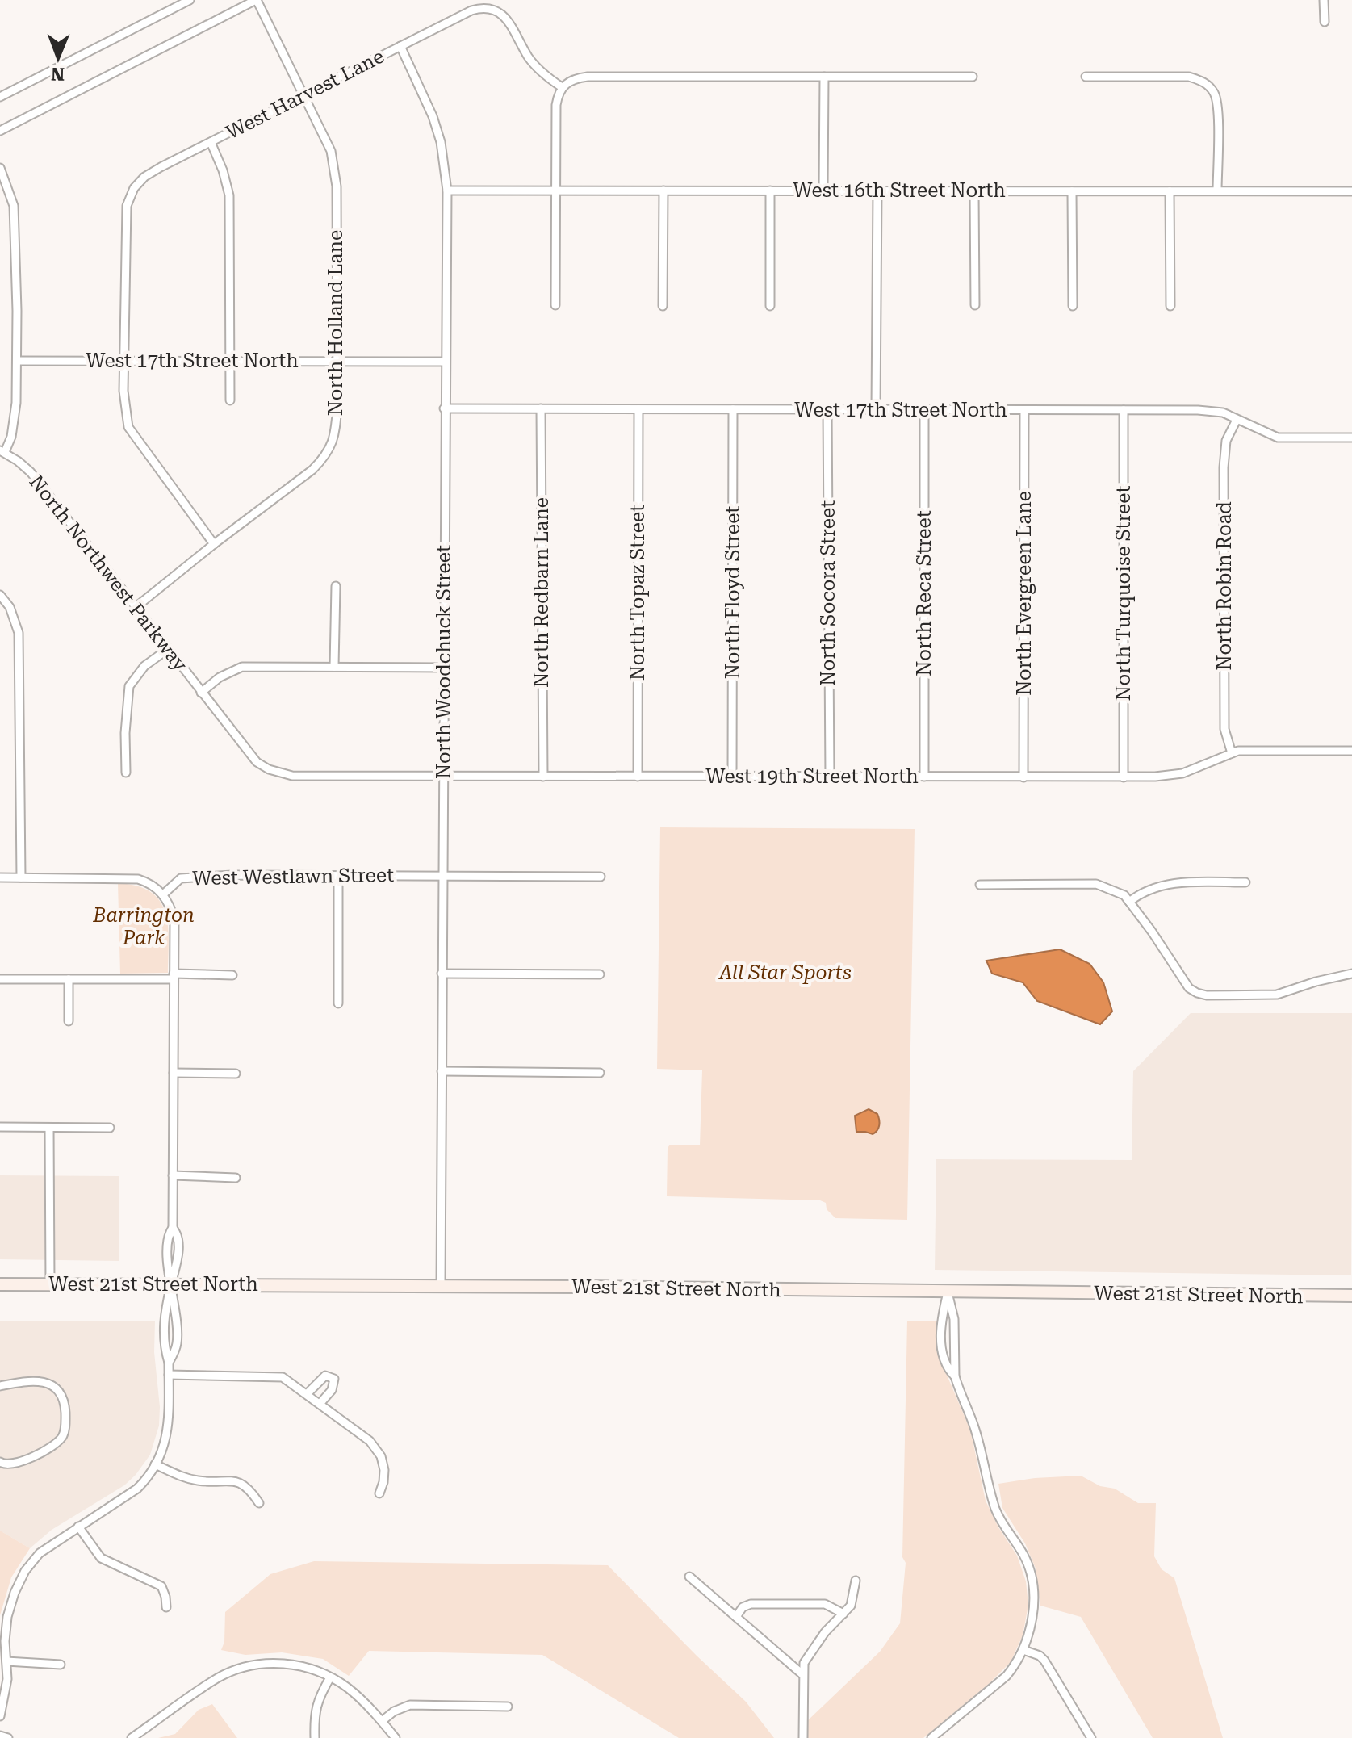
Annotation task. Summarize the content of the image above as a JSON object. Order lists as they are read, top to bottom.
{
  "streets": {
    "main road": ["West 21st Street North"],
    "street": [
      "West Harvest Lane",
      "West 16th Street North",
      "North Holland Lane",
      "West 17th Street North",
      "North Northwest Parkway",
      "North Robin Road",
      "North Redbarn Lane",
      "North Topaz Street",
      "North Floyd Street",
      "North Socora Street",
      "North Reca Street",
      "North Evergreen Lane",
      "North Turquoise Street",
      "North Woodchuck Street",
      "West 19th Street North",
      "West Westlawn Street"
    ]
  },
  "crossings": [
    ["West Harvest Lane", "North Holland Lane"],
    ["West Harvest Lane", "West 17th Street North"],
    ["West Harvest Lane", "North Woodchuck Street"],
    ["West 16th Street North", "North Woodchuck Street"],
    ["North Holland Lane", "West 17th Street North"],
    ["North Holland Lane", "North Northwest Parkway"],
    ["West 17th Street North", "North Northwest Parkway"],
    ["West 17th Street North", "North Robin Road"],
    ["West 17th Street North", "North Redbarn Lane"],
    ["West 17th Street North", "North Topaz Street"],
    ["West 17th Street North", "North Floyd Street"],
    ["West 17th Street North", "North Socora Street"],
    ["West 17th Street North", "North Reca Street"],
    ["West 17th Street North", "North Evergreen Lane"],
    ["West 17th Street North", "North Turquoise Street"],
    ["West 17th Street North", "North Woodchuck Street"],
    ["North Northwest Parkway", "West 19th Street North"],
    ["North Robin Road", "West 19th Street North"],
    ["North Redbarn Lane", "West 19th Street North"],
    ["North Topaz Street", "West 19th Street North"],
    ["North Floyd Street", "West 19th Street North"],
    ["North Socora Street", "West 19th Street North"],
    ["North Reca Street", "West 19th Street North"],
    ["North Evergreen Lane", "West 19th Street North"],
    ["North Turquoise Street", "West 19th Street North"],
    ["North Woodchuck Street", "West 19th Street North"],
    ["North Woodchuck Street", "West Westlawn Street"],
    ["North Woodchuck Street", "West 21st Street North"]
  ],
  "parks": ["Barrington Park", "All Star Sports"],
  "north": "bottom"
}
